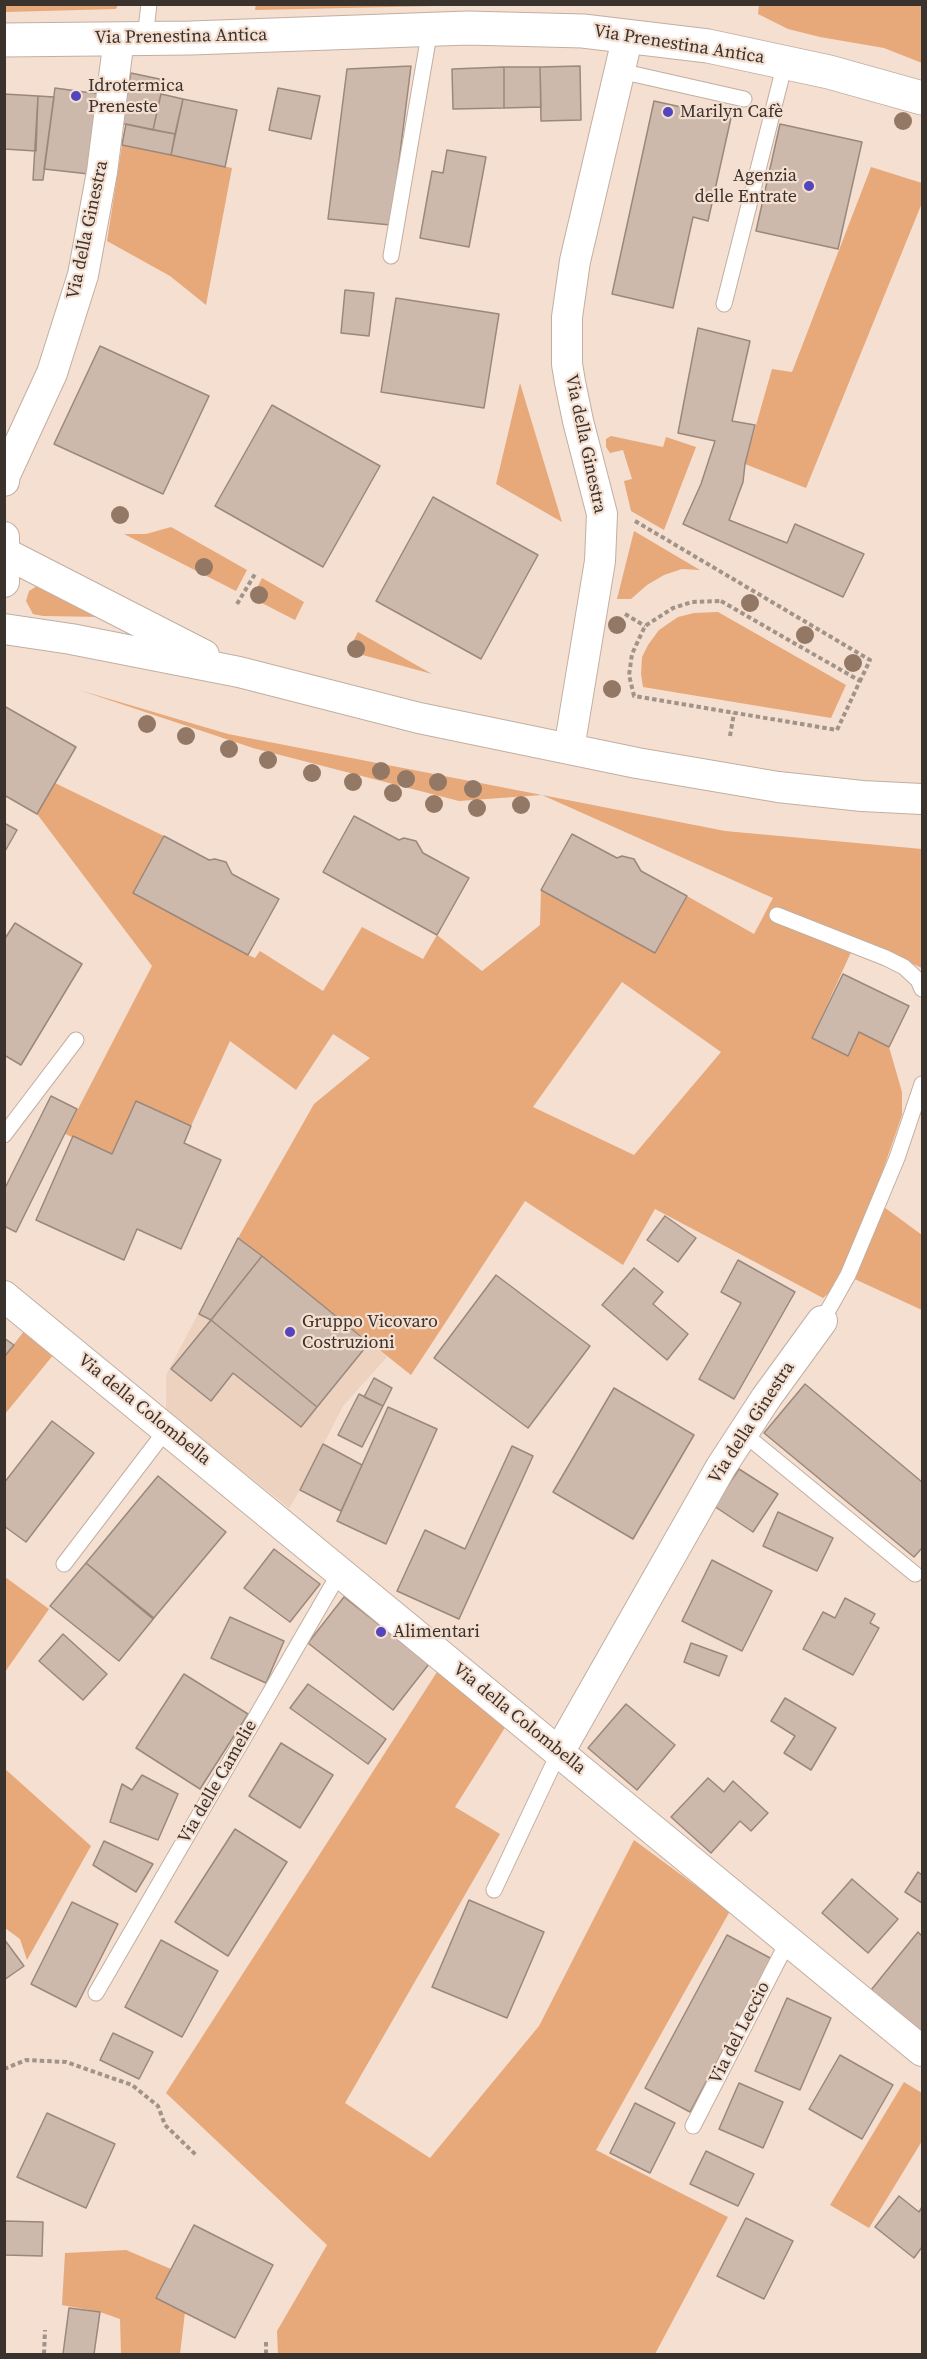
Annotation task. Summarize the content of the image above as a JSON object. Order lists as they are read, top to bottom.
{
  "streets": {
    "main road": ["Via Prenestina Antica"],
    "street": ["Via della Ginestra", "Via della Colombella"],
    "lane": ["Via delle Camelie", "Via del Leccio"]
  },
  "crossings": [
    ["Via Prenestina Antica", "Via della Ginestra"],
    ["Via della Ginestra", "Via della Colombella"],
    ["Via della Colombella", "Via delle Camelie"],
    ["Via della Colombella", "Via del Leccio"]
  ],
  "places": [
    "Idrotermica Preneste",
    "Marilyn Cafè",
    "Agenzia delle Entrate",
    "Gruppo Vicovaro Costruzioni",
    "Alimentari"
  ]
}
